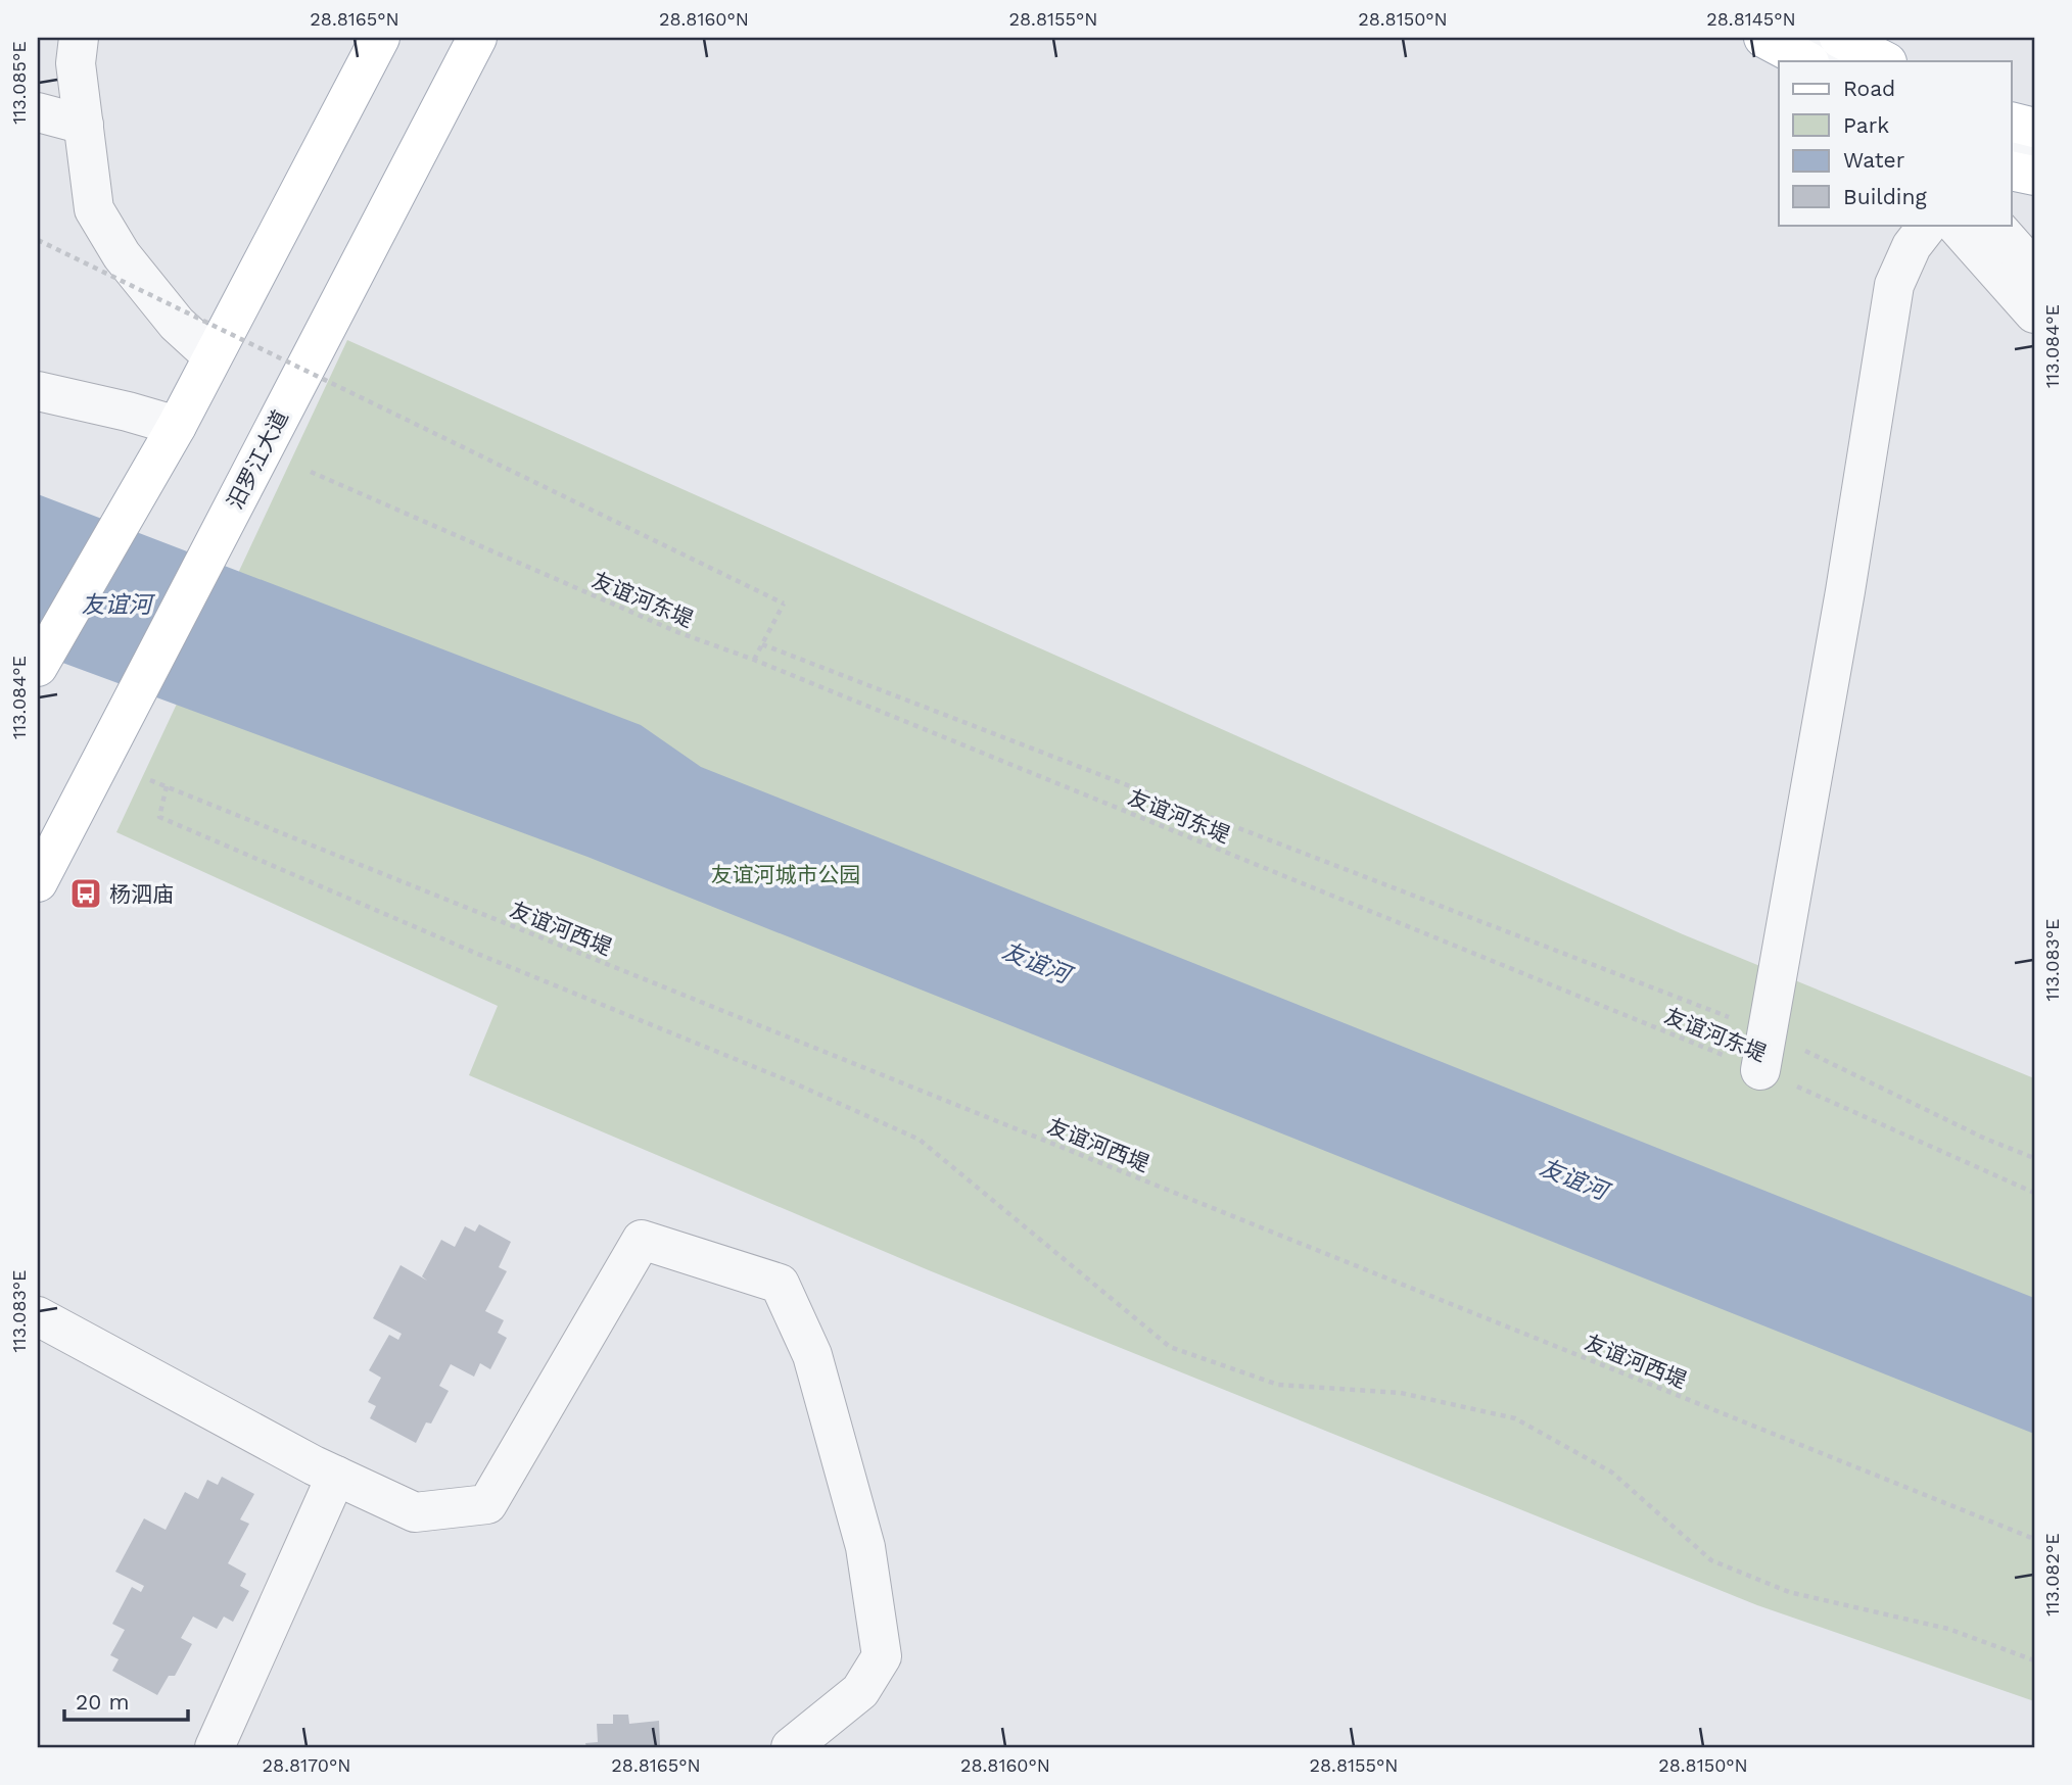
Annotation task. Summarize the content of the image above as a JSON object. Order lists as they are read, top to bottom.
{
  "streets": {
    "main road": ["汨罗江大道"],
    "path": ["友谊河东堤", "友谊河西堤"]
  },
  "water": ["友谊河"],
  "parks": ["友谊河城市公园"],
  "places": {
    "bus stop": ["杨泗庙"]
  },
  "legend": [
    "Road",
    "Park",
    "Water",
    "Building"
  ],
  "scale_bar": "20 m",
  "coordinates": [
    "28.8165°N",
    "28.8160°N",
    "28.8155°N",
    "28.8150°N",
    "28.8145°N",
    "113.085°E",
    "113.084°E",
    "113.083°E",
    "113.082°E",
    "28.8170°N"
  ]
}
